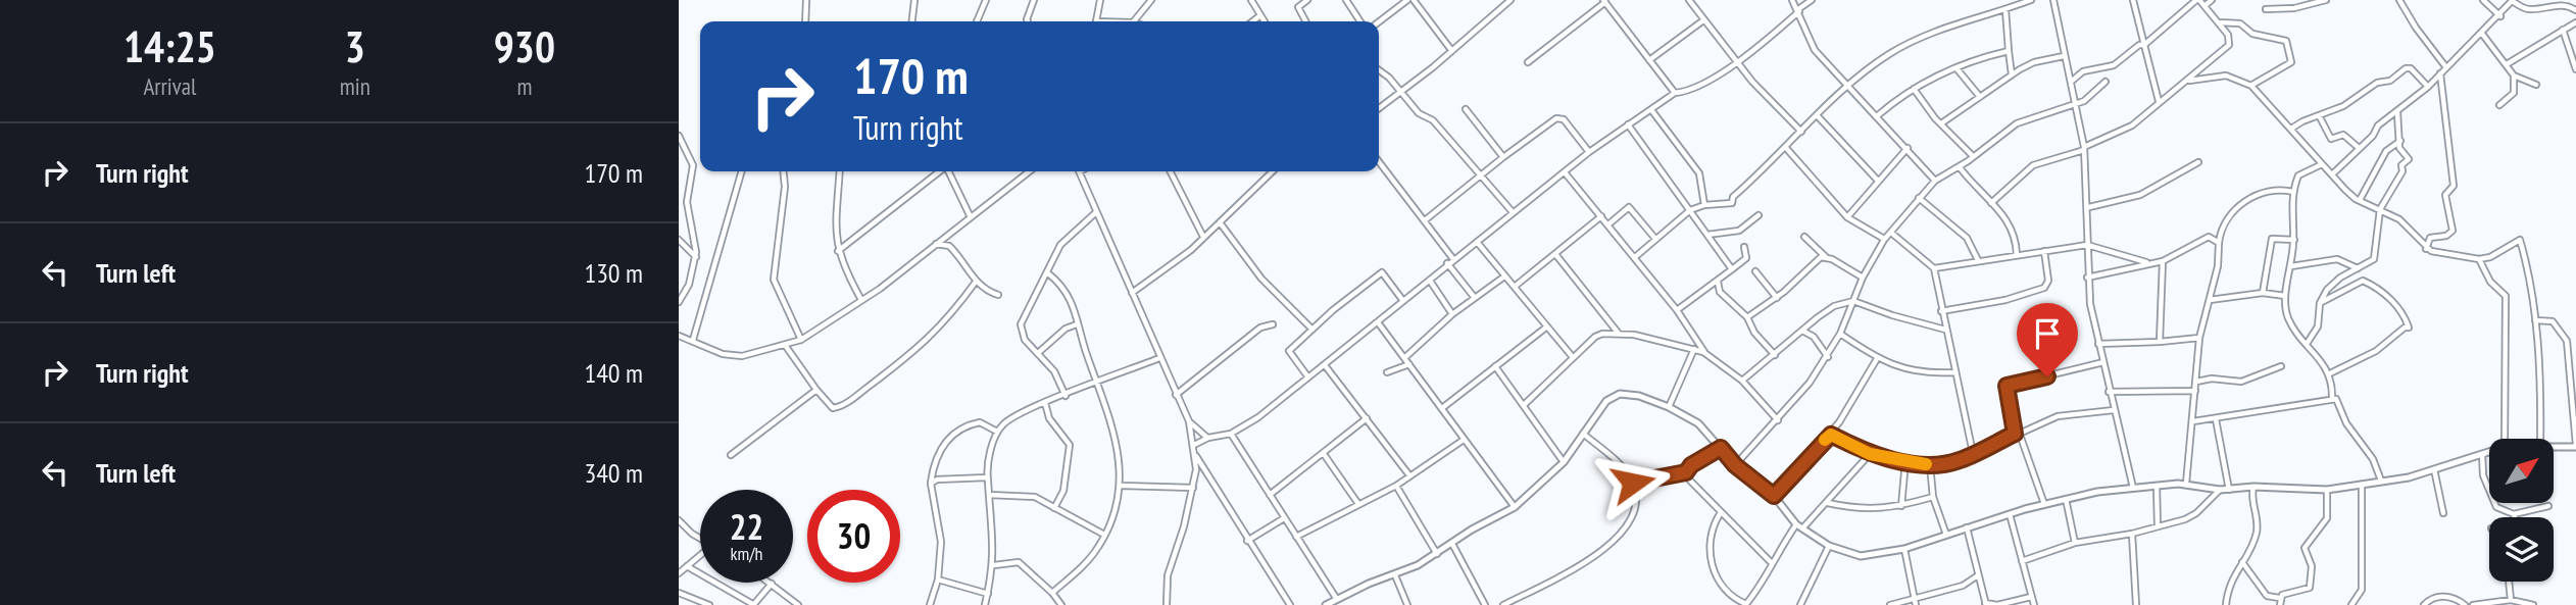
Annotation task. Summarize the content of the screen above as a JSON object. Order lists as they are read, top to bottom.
{
  "north": "top right",
  "page": {
    "eta": [
      "14:25",
      "Arrival",
      "3",
      "min",
      "930",
      "m"
    ],
    "turn": ["170 m", "Turn right"],
    "list": [
      {
        "name": "Turn right",
        "value": "170 m"
      },
      {
        "name": "Turn left",
        "value": "130 m"
      },
      {
        "name": "Turn right",
        "value": "140 m"
      },
      {
        "name": "Turn left",
        "value": "340 m"
      }
    ],
    "speed": "22 km/h",
    "limit": "30"
  }
}
